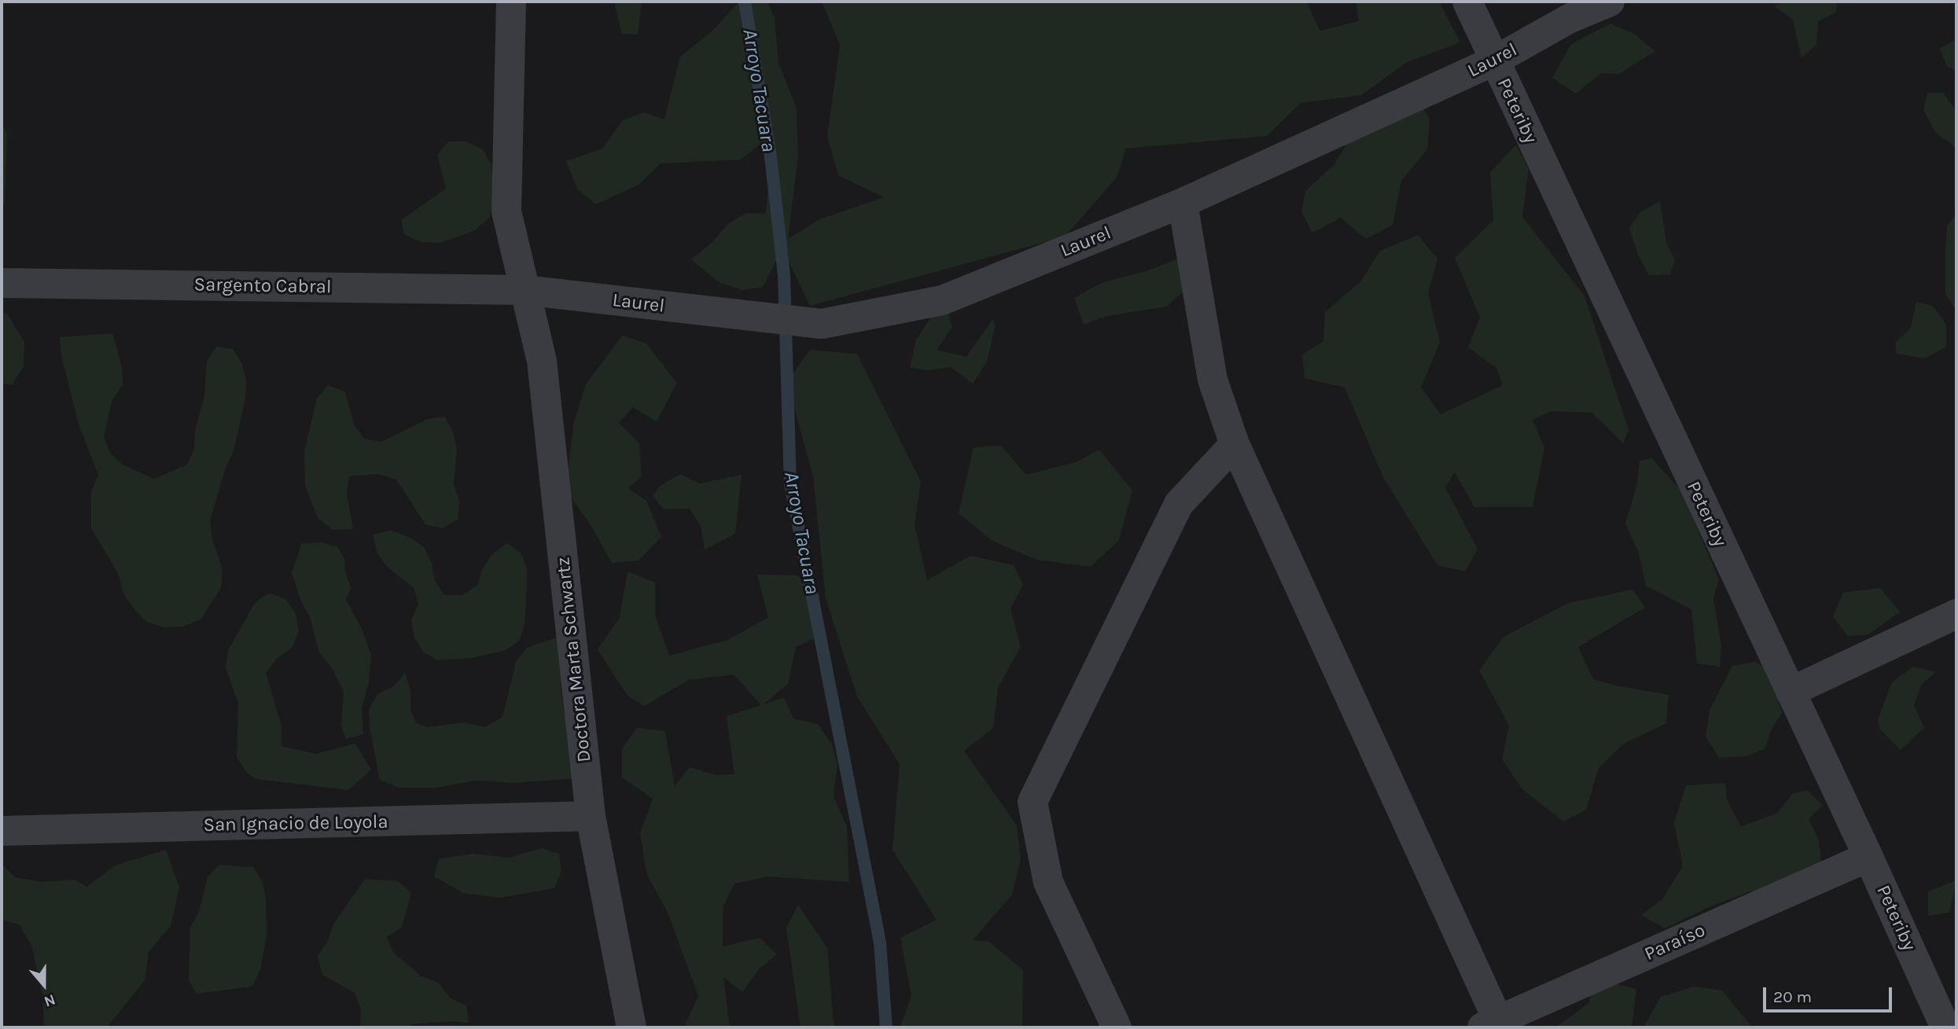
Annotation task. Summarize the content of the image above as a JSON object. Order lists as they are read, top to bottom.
{
  "streets": {
    "street": [
      "Laurel",
      "Peteriby",
      "Sargento Cabral",
      "Doctora Marta Schwartz",
      "San Ignacio de Loyola",
      "Paraíso"
    ]
  },
  "crossings": [
    ["Laurel", "Peteriby"],
    ["Laurel", "Sargento Cabral"],
    ["Laurel", "Doctora Marta Schwartz"],
    ["Peteriby", "Paraíso"],
    ["Sargento Cabral", "Doctora Marta Schwartz"],
    ["Doctora Marta Schwartz", "San Ignacio de Loyola"]
  ],
  "water": ["Arroyo Tacuara"],
  "scale_bar": "20 m",
  "north": "bottom"
}
